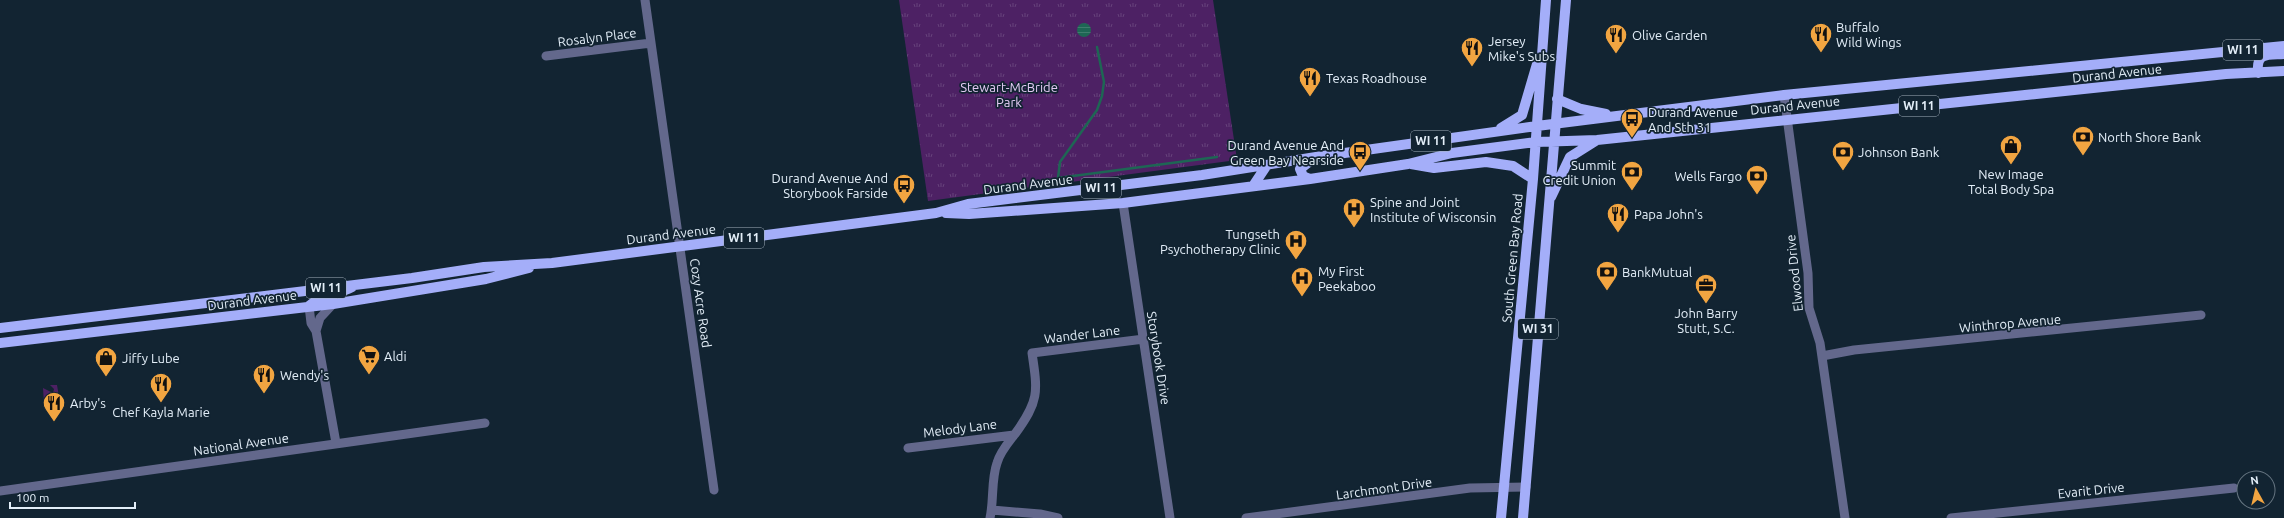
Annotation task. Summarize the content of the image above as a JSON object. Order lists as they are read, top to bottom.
{
  "streets": {
    "main road": [
      "WI 11",
      "Durand Avenue",
      "South Green Bay Road",
      "WI 31"
    ],
    "street": [
      "Rosalyn Place",
      "Elwood Drive",
      "Cozy Acre Road",
      "Winthrop Avenue",
      "Wander Lane",
      "Storybook Drive",
      "Melody Lane",
      "National Avenue",
      "Larchmont Drive",
      "Evarit Drive"
    ]
  },
  "crossings": [
    ["Rosalyn Place", "Cozy Acre Road"],
    ["Durand Avenue", "South Green Bay Road"],
    ["Durand Avenue", "Elwood Drive"],
    ["Durand Avenue", "Cozy Acre Road"],
    ["Durand Avenue", "WI 31"],
    ["Durand Avenue", "Storybook Drive"],
    ["South Green Bay Road", "Larchmont Drive"],
    ["Elwood Drive", "Winthrop Avenue"],
    ["WI 31", "Larchmont Drive"],
    ["Wander Lane", "Storybook Drive"],
    ["Wander Lane", "Melody Lane"]
  ],
  "parks": ["Stewart-McBride Park"],
  "places": {
    "restaurant": [
      "Buffalo Wild Wings",
      "Olive Garden",
      "Jersey Mike's Subs",
      "Texas Roadhouse",
      "Papa John's",
      "Wendy's",
      "Chef Kayla Marie",
      "Arby's"
    ],
    "bus stop": ["Durand Avenue And Sth 31", "Durand Avenue And Green Bay Nearside", "Durand Avenue And Storybook Farside"],
    "bank": [
      "North Shore Bank",
      "Johnson Bank",
      "Summit Credit Union",
      "Wells Fargo",
      "BankMutual"
    ],
    "shop": ["New Image Total Body Spa", "Jiffy Lube"],
    "hospital": ["Spine and Joint Institute of Wisconsin", "Tungseth Psychotherapy Clinic", "My First Peekaboo"],
    "office": ["John Barry Stutt, S.C."],
    "supermarket": ["Aldi"]
  },
  "scale_bar": "100 m",
  "north": "top"
}
